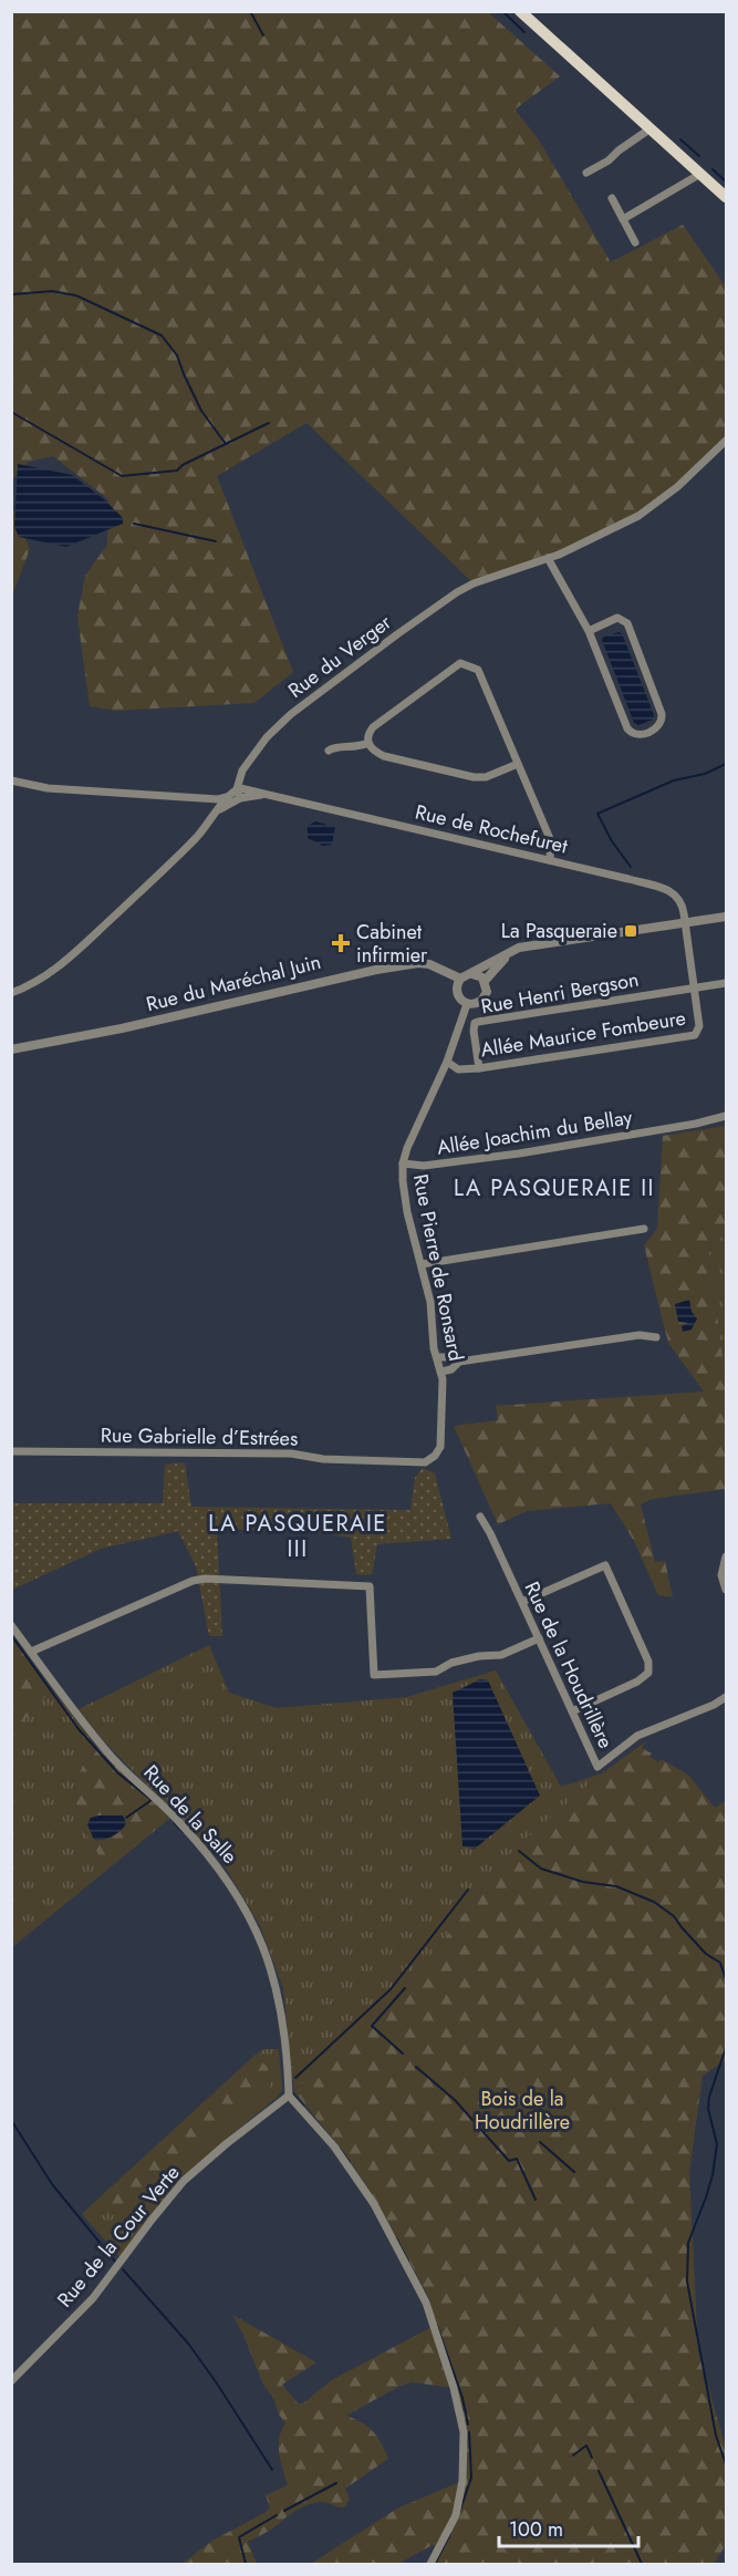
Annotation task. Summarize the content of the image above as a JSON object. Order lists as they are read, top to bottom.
{
  "streets": {
    "street": [
      "Rue du Verger",
      "Rue de Rochefuret",
      "Rue du Maréchal Juin",
      "Rue Henri Bergson",
      "Allée Maurice Fombeure",
      "Allée Joachim du Bellay",
      "Rue Pierre de Ronsard",
      "Rue Gabrielle d’Estrées",
      "Rue de la Houdrillère",
      "Rue de la Salle",
      "Rue de la Cour Verte"
    ]
  },
  "crossings": [
    ["Rue du Verger", "Rue de Rochefuret"],
    ["Rue de Rochefuret", "Allée Maurice Fombeure"],
    ["Rue du Maréchal Juin", "Rue Pierre de Ronsard"],
    ["Rue Henri Bergson", "Allée Maurice Fombeure"],
    ["Allée Maurice Fombeure", "Rue Pierre de Ronsard"],
    ["Allée Joachim du Bellay", "Rue Pierre de Ronsard"],
    ["Rue Pierre de Ronsard", "Rue Gabrielle d’Estrées"],
    ["Rue de la Salle", "Rue de la Cour Verte"]
  ],
  "districts": ["LA PASQUERAIE II", "LA PASQUERAIE III"],
  "parks": ["Bois de la Houdrillère"],
  "places": {
    "transit": ["La Pasqueraie"],
    "health": ["Cabinet infirmier"]
  },
  "scale_bar": "100 m"
}
